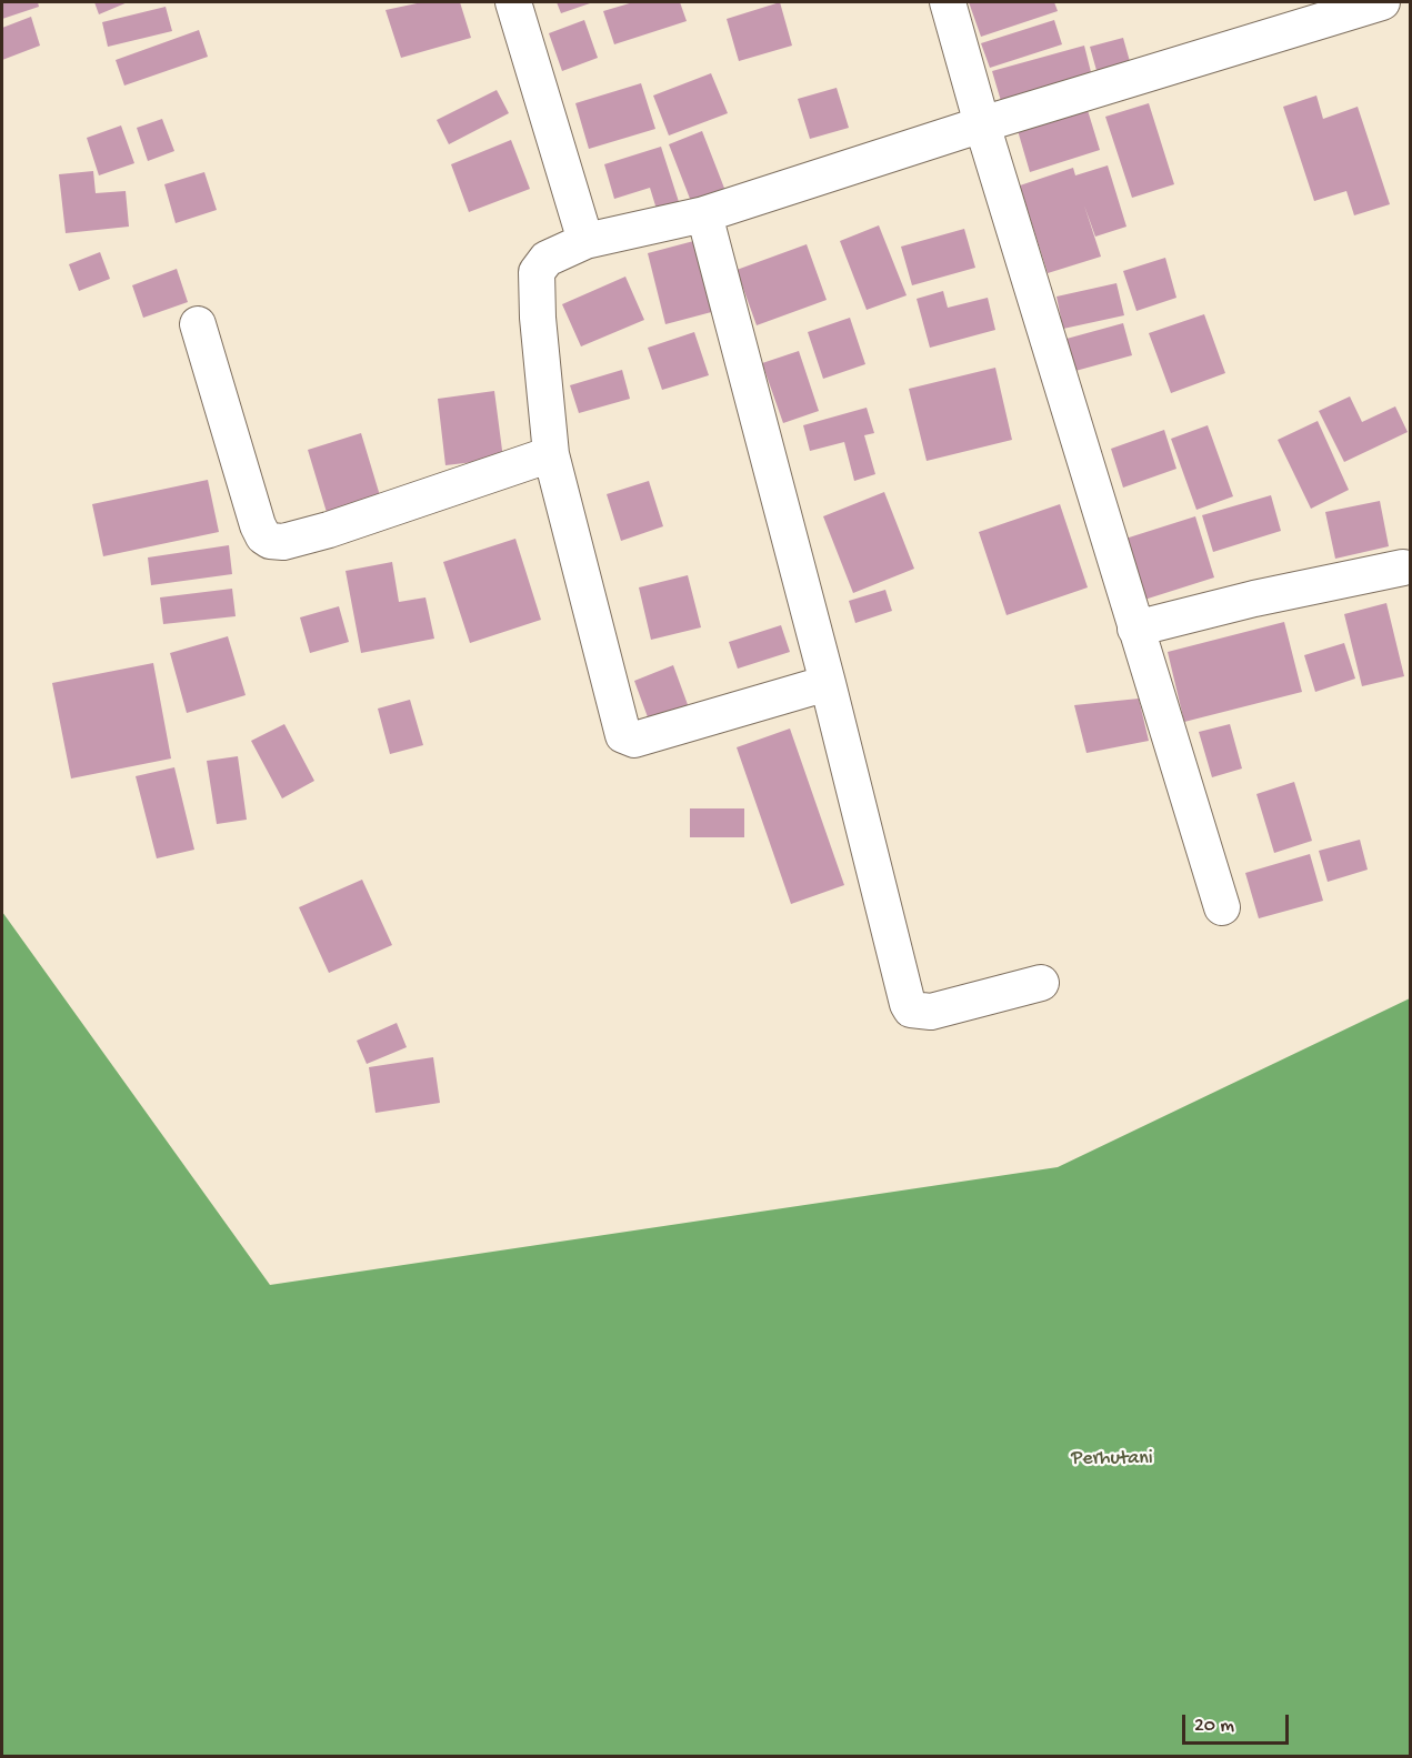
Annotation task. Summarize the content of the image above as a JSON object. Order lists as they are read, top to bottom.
{
  "parks": ["Perhutani"],
  "scale_bar": "20 m"
}
